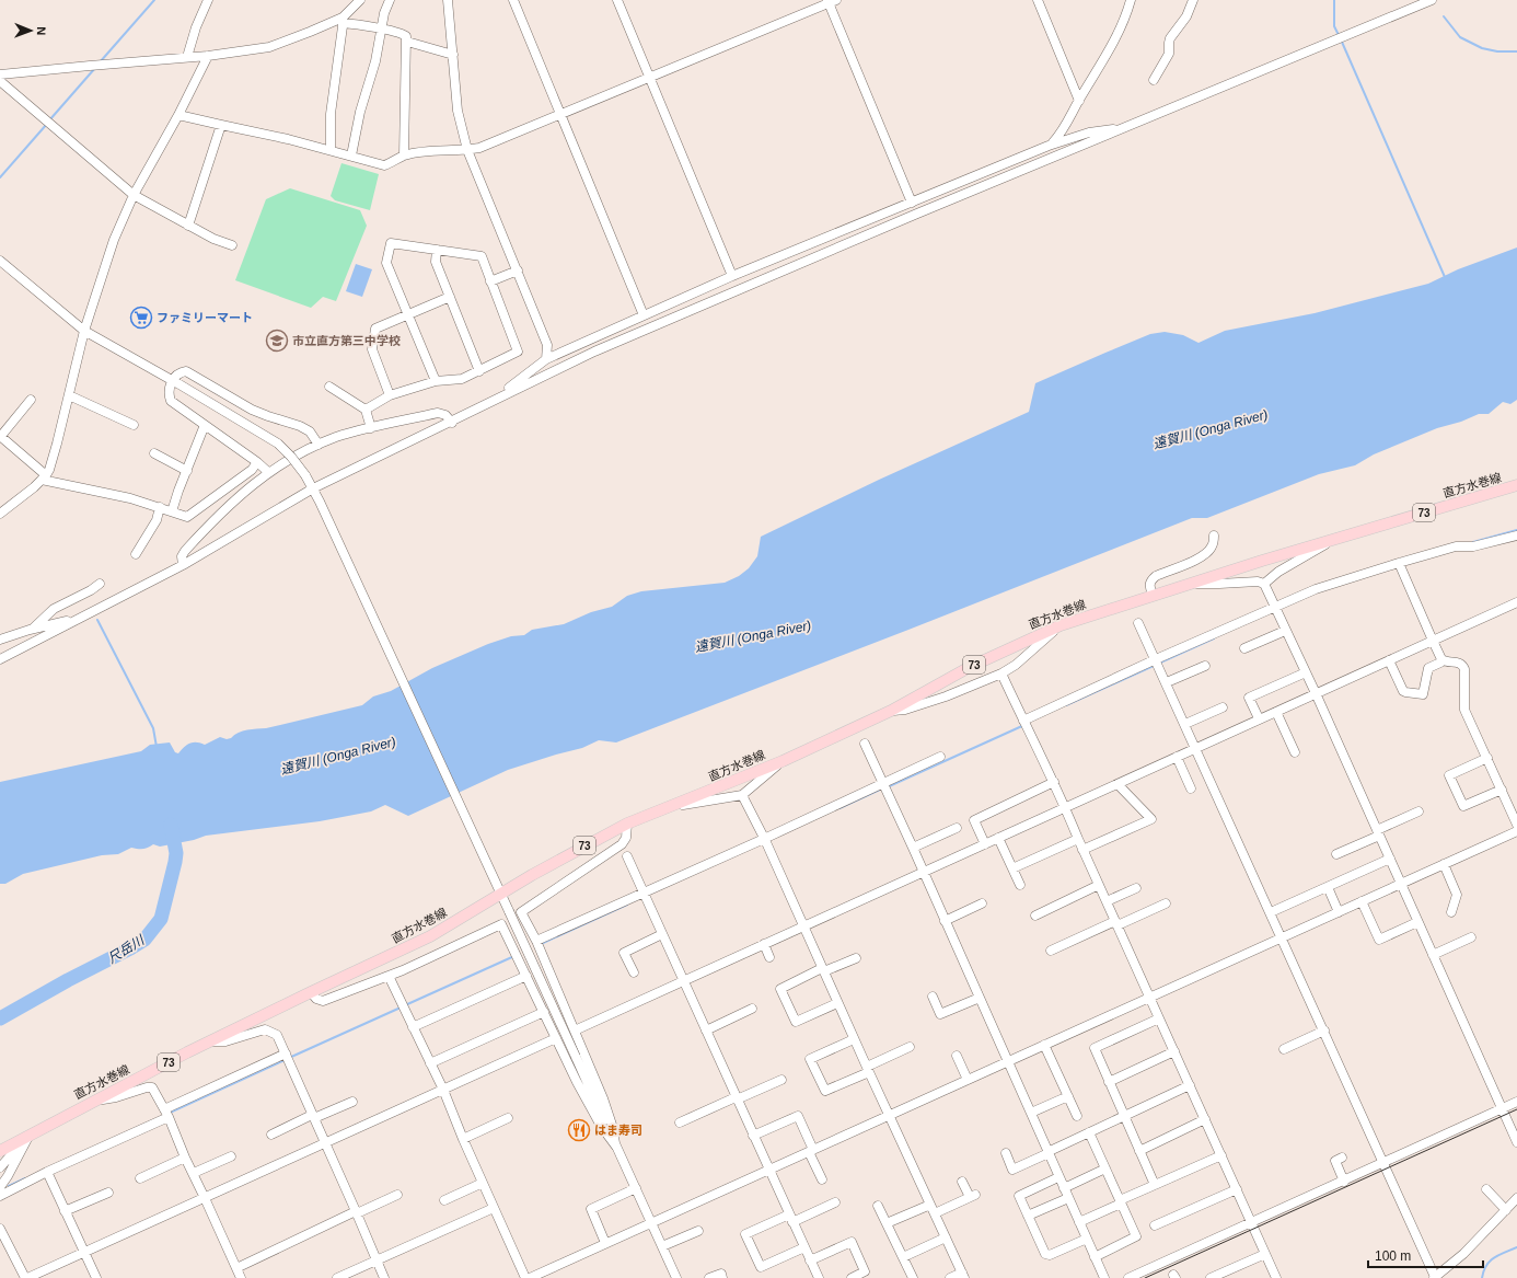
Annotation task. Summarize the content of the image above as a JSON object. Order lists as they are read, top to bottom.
{
  "streets": {
    "main road": ["直方水巻線", "73"]
  },
  "water": ["遠賀川 (Onga River)", "尺岳川"],
  "places": {
    "supermarket": ["ファミリーマート"],
    "school or university": ["市立直方第三中学校"],
    "restaurant": ["はま寿司"]
  },
  "scale_bar": "100 m",
  "north": "right"
}
